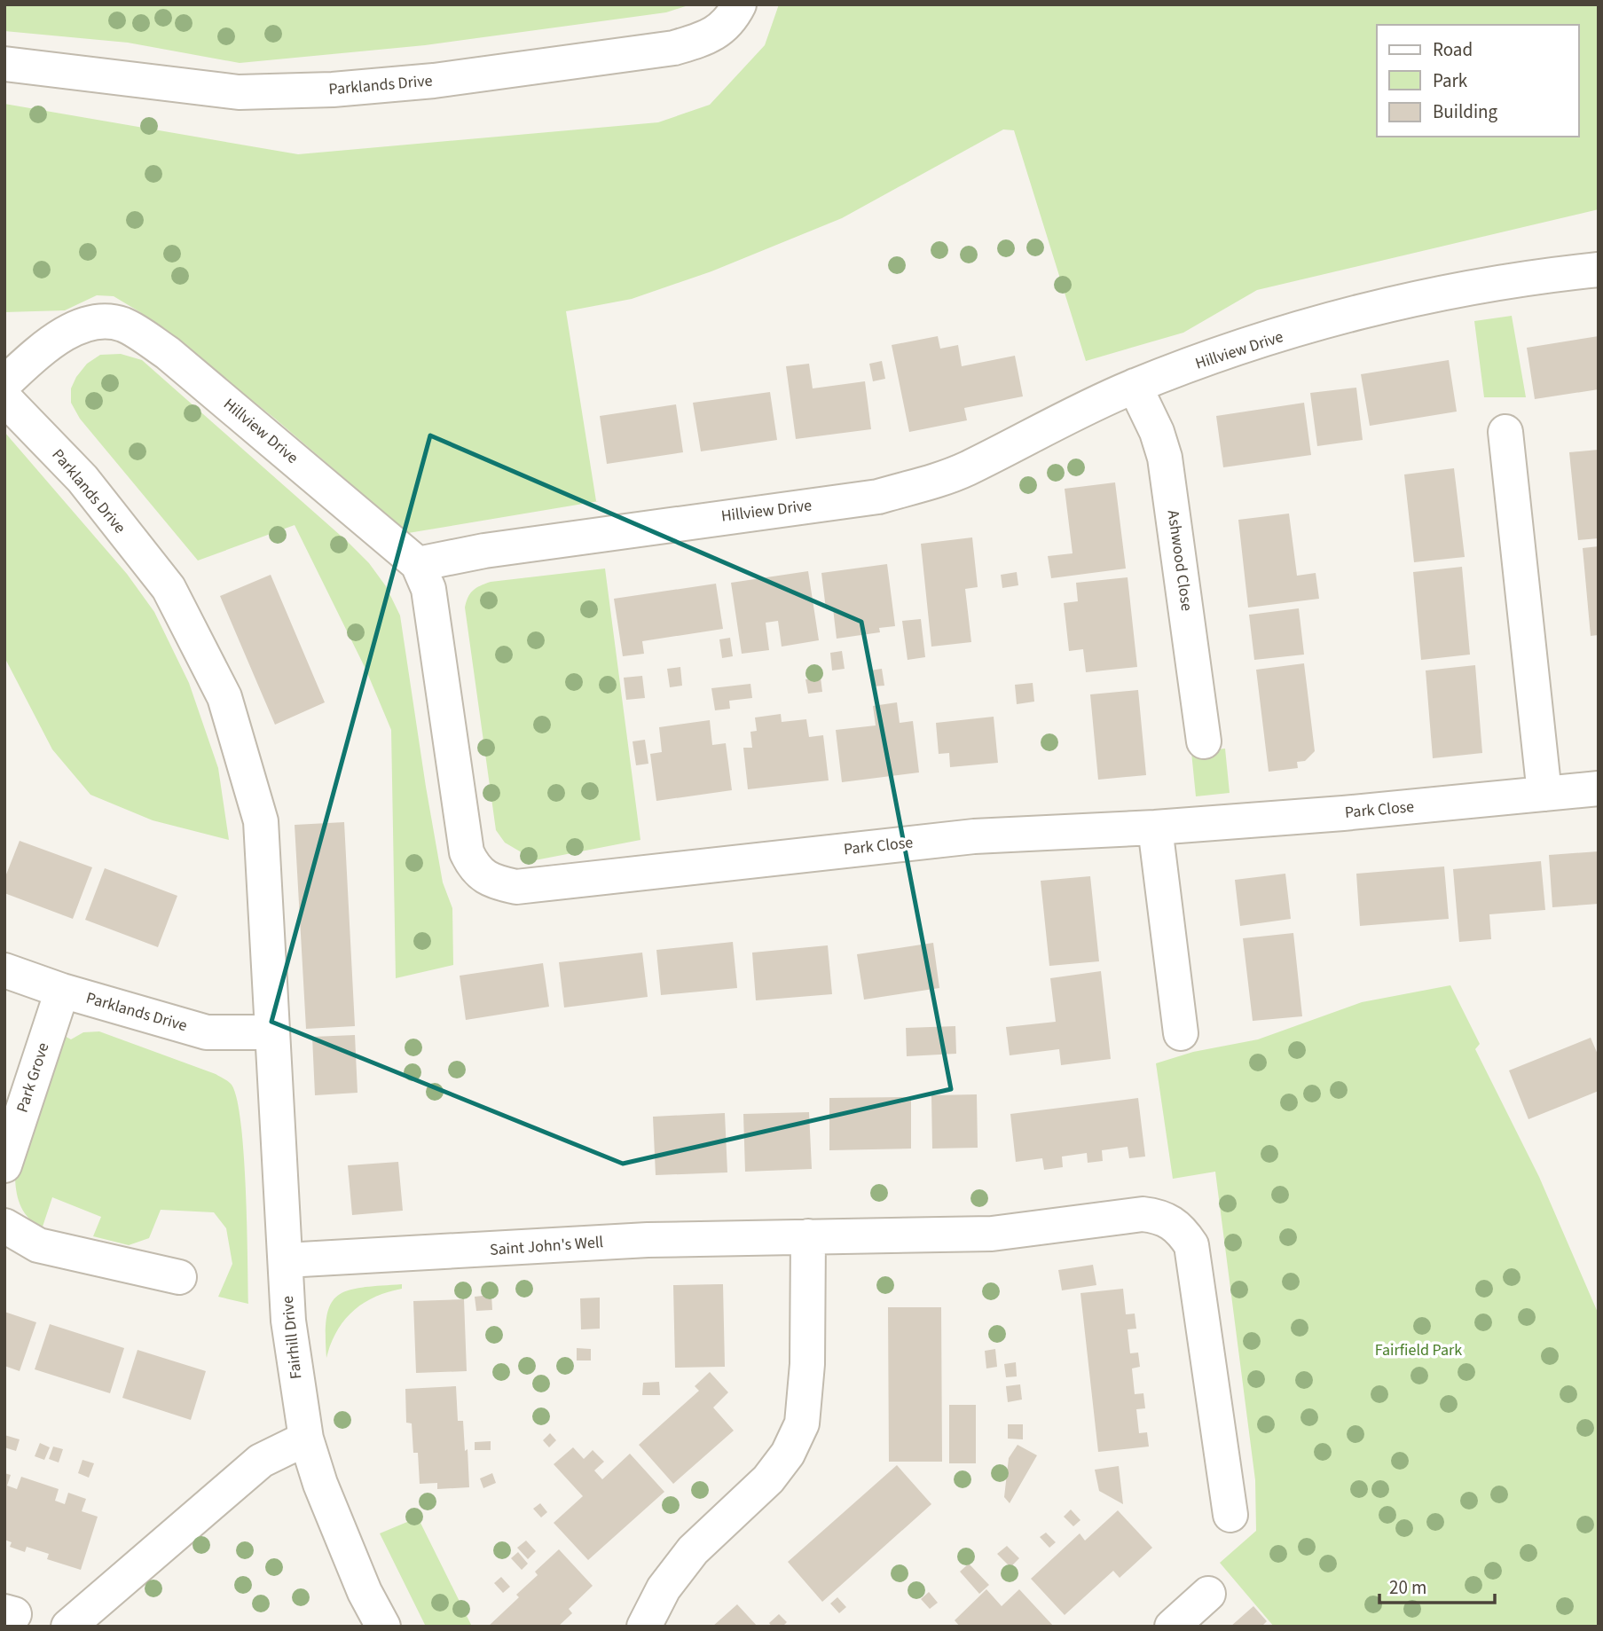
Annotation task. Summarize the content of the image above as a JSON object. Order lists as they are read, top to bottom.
{
  "streets": {
    "street": [
      "Parklands Drive",
      "Hillview Drive",
      "Ashwood Close",
      "Park Close",
      "Park Grove",
      "Saint John's Well",
      "Fairhill Drive"
    ]
  },
  "crossings": [
    ["Parklands Drive", "Park Grove"],
    ["Parklands Drive", "Fairhill Drive"],
    ["Hillview Drive", "Ashwood Close"],
    ["Hillview Drive", "Park Close"],
    ["Saint John's Well", "Fairhill Drive"]
  ],
  "parks": ["Fairfield Park"],
  "legend": ["Road", "Park", "Building"],
  "scale_bar": "20 m"
}
